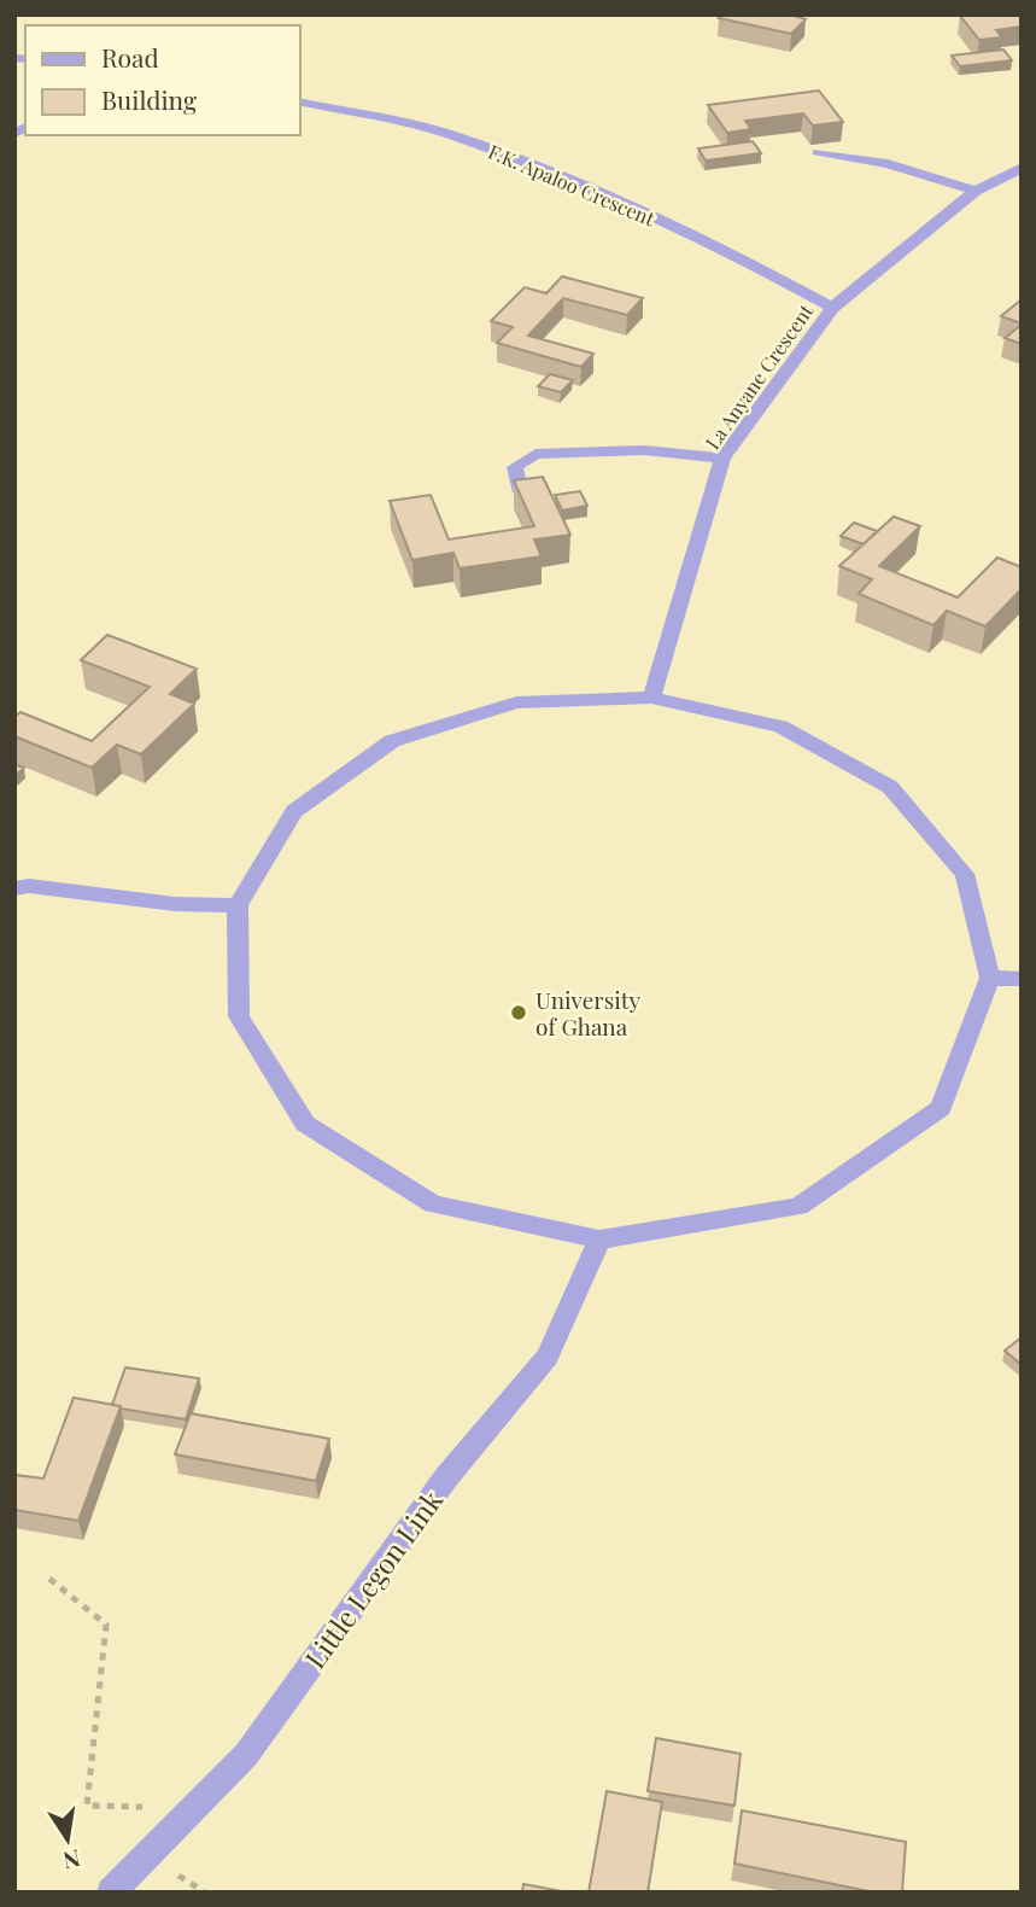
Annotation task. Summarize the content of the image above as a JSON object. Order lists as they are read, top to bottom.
{
  "streets": {
    "street": ["F.K. Apaloo Crescent", "La Anyane Crescent", "Little Legon Link"]
  },
  "crossings": [
    ["F.K. Apaloo Crescent", "La Anyane Crescent"]
  ],
  "places": ["University of Ghana"],
  "legend": ["Road", "Building"],
  "north": "bottom"
}
